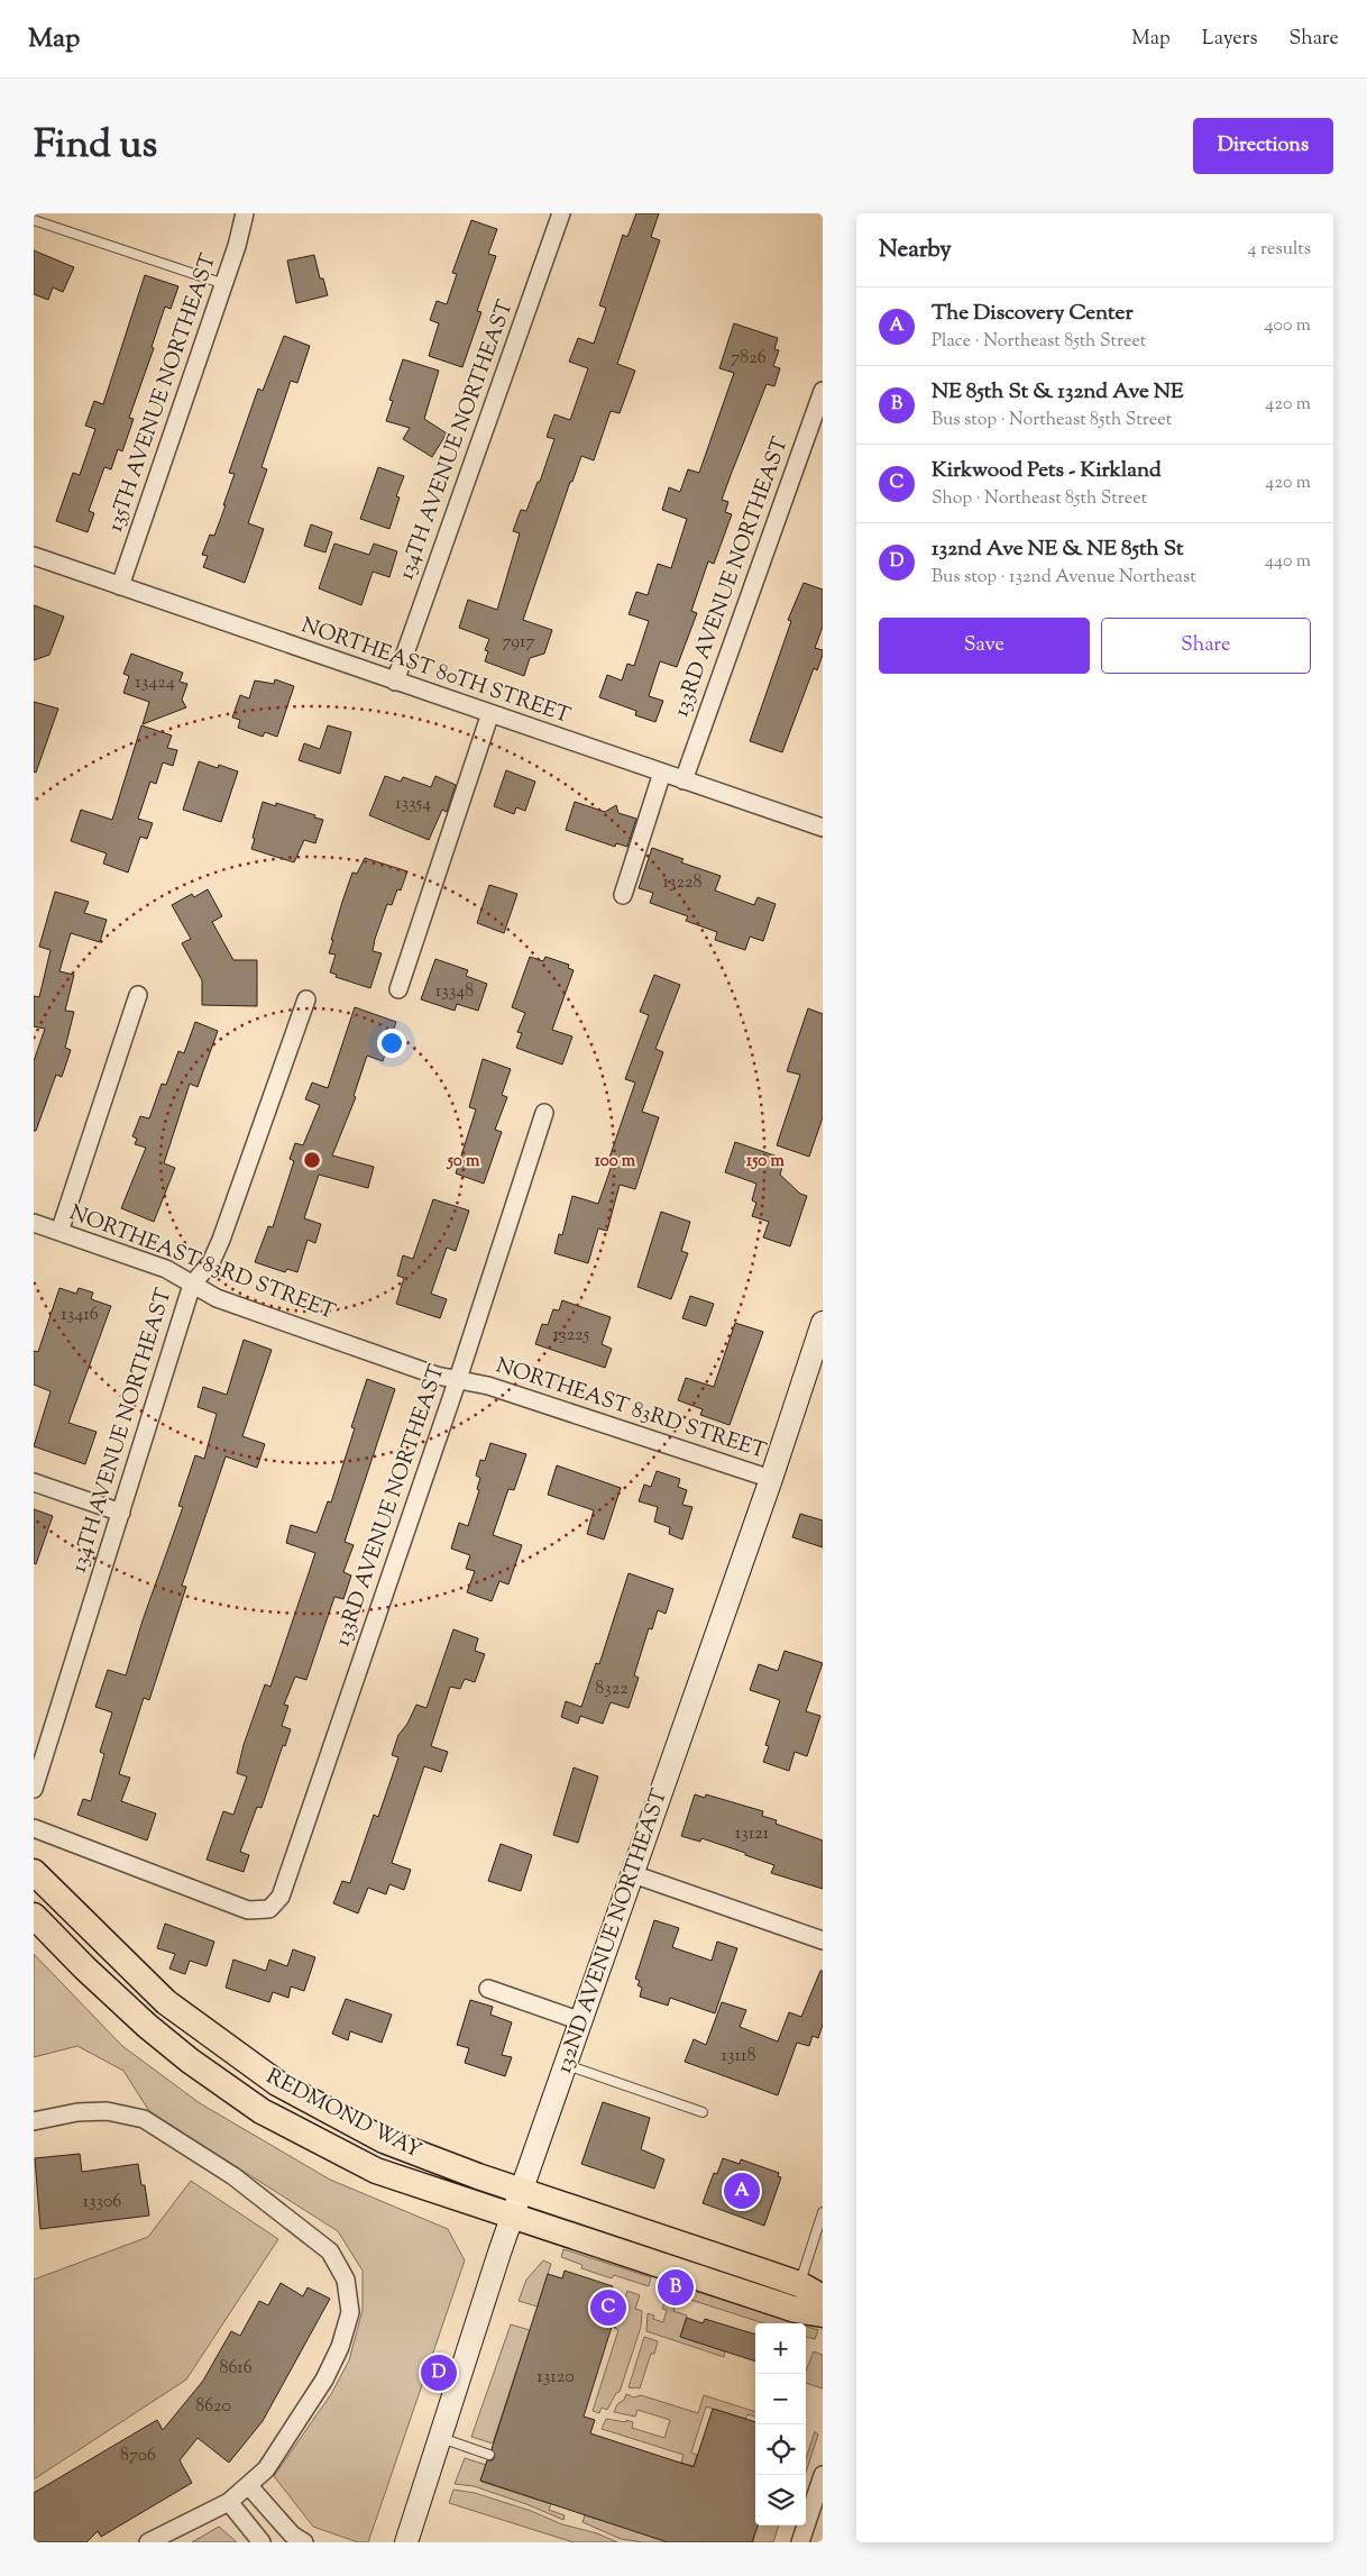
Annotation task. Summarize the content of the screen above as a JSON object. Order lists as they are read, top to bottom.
{
  "streets": {
    "main road": ["132ND AVENUE NORTHEAST", "REDMOND WAY"],
    "street": [
      "135TH AVENUE NORTHEAST",
      "134TH AVENUE NORTHEAST",
      "133RD AVENUE NORTHEAST",
      "NORTHEAST 80TH STREET",
      "NORTHEAST 83RD STREET"
    ]
  },
  "crossings": [
    ["135TH AVENUE NORTHEAST", "NORTHEAST 80TH STREET"],
    ["134TH AVENUE NORTHEAST", "NORTHEAST 80TH STREET"],
    ["134TH AVENUE NORTHEAST", "NORTHEAST 83RD STREET"],
    ["133RD AVENUE NORTHEAST", "NORTHEAST 80TH STREET"],
    ["133RD AVENUE NORTHEAST", "NORTHEAST 83RD STREET"],
    ["NORTHEAST 83RD STREET", "132ND AVENUE NORTHEAST"],
    ["132ND AVENUE NORTHEAST", "REDMOND WAY"]
  ],
  "house_numbers": [
    "7826",
    "7917",
    "13424",
    "13354",
    "13228",
    "13348",
    "13416",
    "13225",
    "8322",
    "13121",
    "13118",
    "13306",
    "8616",
    "13120",
    "8620",
    "8706"
  ],
  "page": {
    "header": "Map",
    "nav": ["Map", "Layers", "Share"],
    "title": "Find us",
    "buttons": [
      "Directions",
      ["Save", "Share"]
    ],
    "heading": ["Nearby", "4 results"],
    "list": [
      {
        "mark": "A",
        "name": "The Discovery Center",
        "note": "Place · Northeast 85th Street",
        "value": "400 m"
      },
      {
        "mark": "B",
        "name": "NE 85th St & 132nd Ave NE",
        "note": "Bus stop · Northeast 85th Street",
        "value": "420 m"
      },
      {
        "mark": "C",
        "name": "Kirkwood Pets - Kirkland",
        "note": "Shop · Northeast 85th Street",
        "value": "420 m"
      },
      {
        "mark": "D",
        "name": "132nd Ave NE & NE 85th St",
        "note": "Bus stop · 132nd Avenue Northeast",
        "value": "440 m"
      }
    ],
    "pins": [
      "A",
      "B",
      "C",
      "D"
    ],
    "map_buttons": ["+", "−"]
  },
  "rings": ["50 m", "100 m", "150 m"]
}
